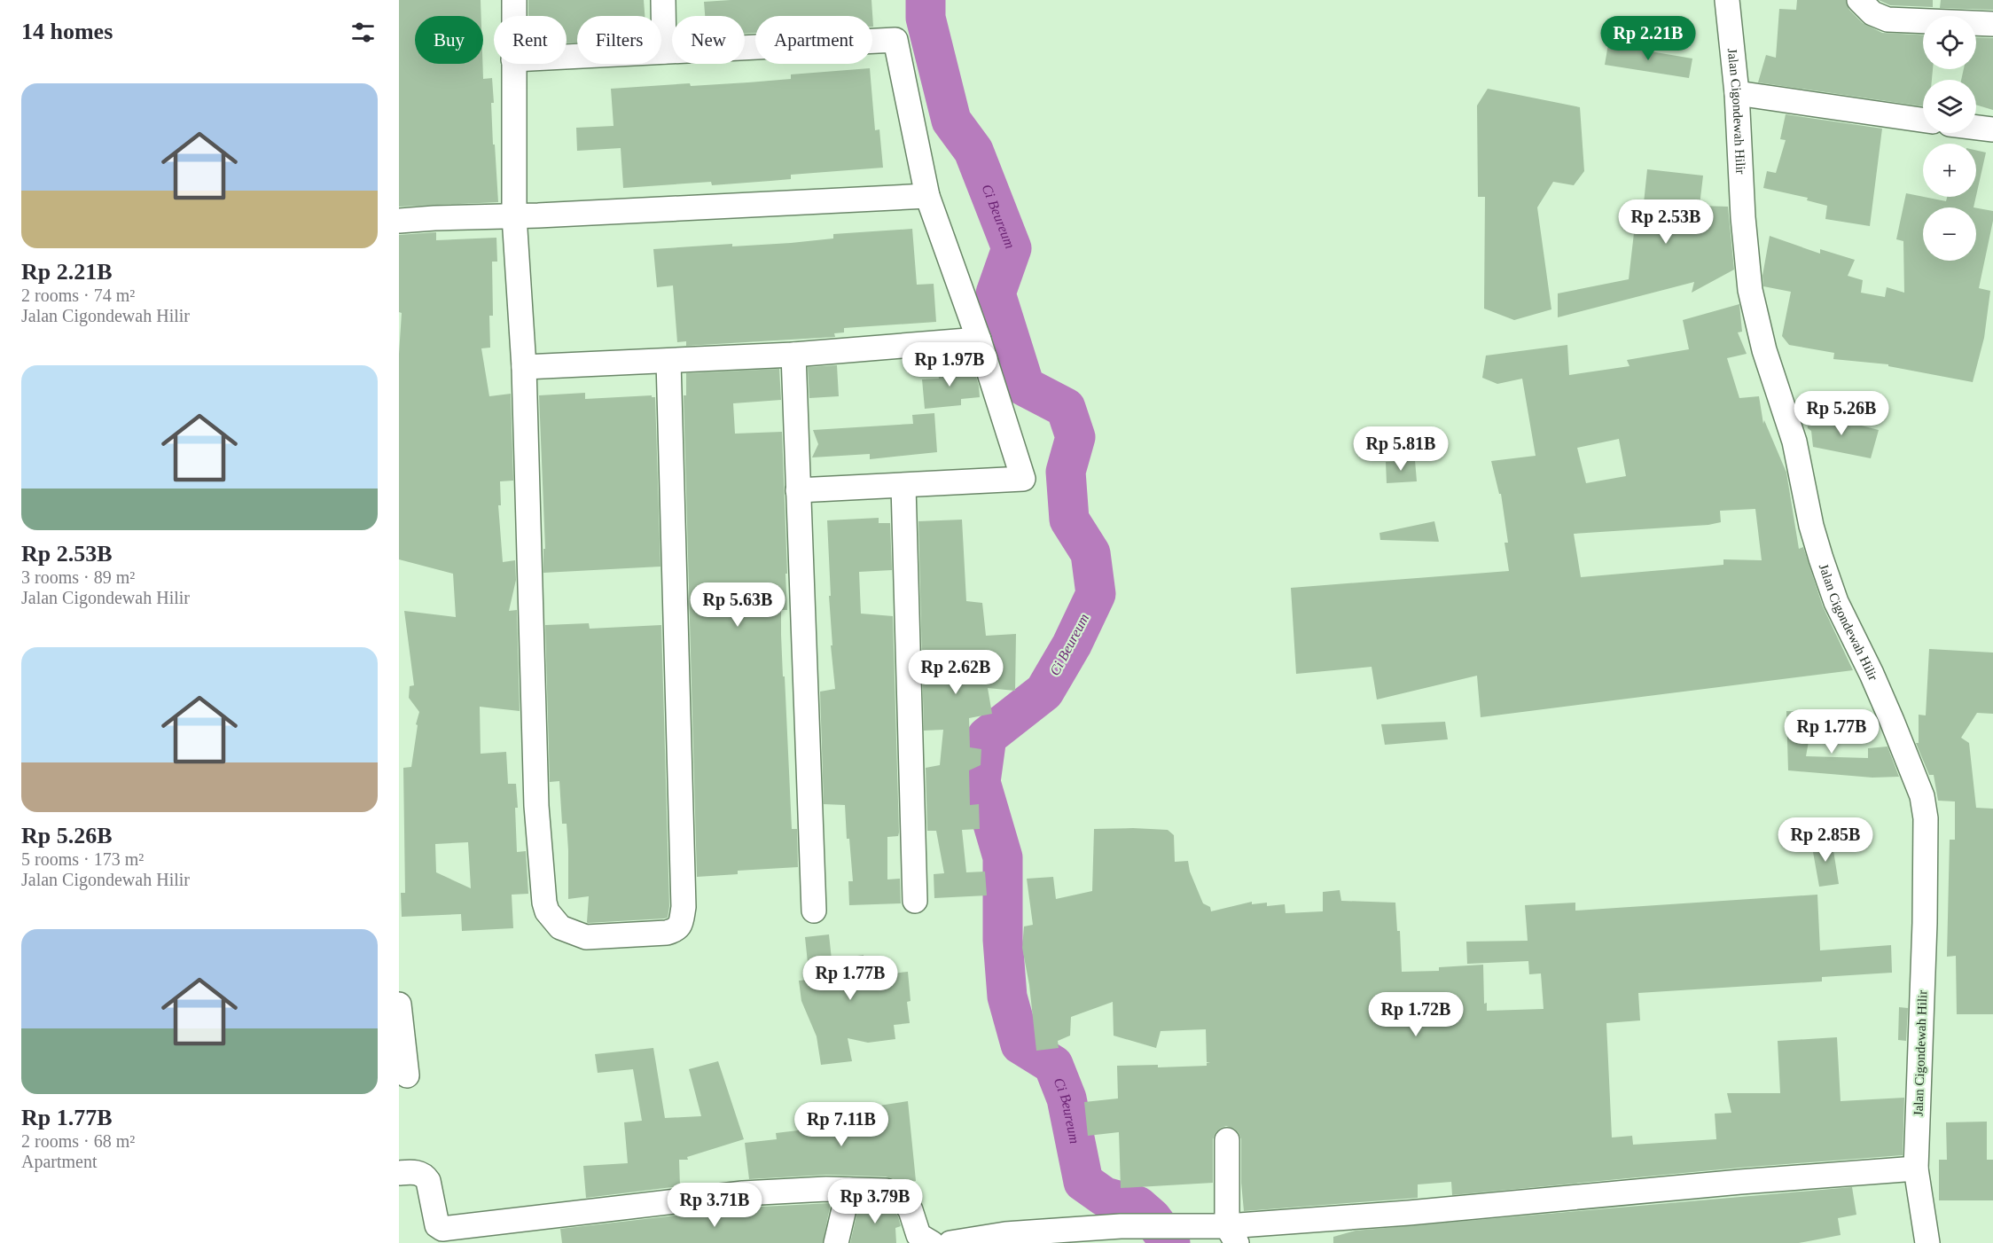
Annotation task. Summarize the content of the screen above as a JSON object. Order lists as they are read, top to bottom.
{
  "streets": {
    "street": ["Jalan Cigondewah Hilir"]
  },
  "water": ["Ci Beureum"],
  "page": {
    "heading": "14 homes",
    "map_buttons": ["+", "−"],
    "price": [
      "Rp 2.21B",
      "Rp 2.53B",
      "Rp 1.97B",
      "Rp 5.26B",
      "Rp 5.81B",
      "Rp 5.63B",
      "Rp 2.62B",
      "Rp 1.77B",
      "Rp 2.85B",
      "Rp 1.77B",
      "Rp 1.72B",
      "Rp 7.11B",
      "Rp 3.79B",
      "Rp 3.71B"
    ],
    "chip": [
      "Buy",
      "Rent",
      "Filters",
      "New",
      "Apartment"
    ],
    "list": [
      {
        "name": "Rp 2.21B",
        "note": "2 rooms · 74 m² · Jalan Cigondewah Hilir"
      },
      {
        "name": "Rp 2.53B",
        "note": "3 rooms · 89 m² · Jalan Cigondewah Hilir"
      },
      {
        "name": "Rp 5.26B",
        "note": "5 rooms · 173 m² · Jalan Cigondewah Hilir"
      },
      {
        "name": "Rp 1.77B",
        "note": "2 rooms · 68 m² · Apartment"
      }
    ]
  }
}
